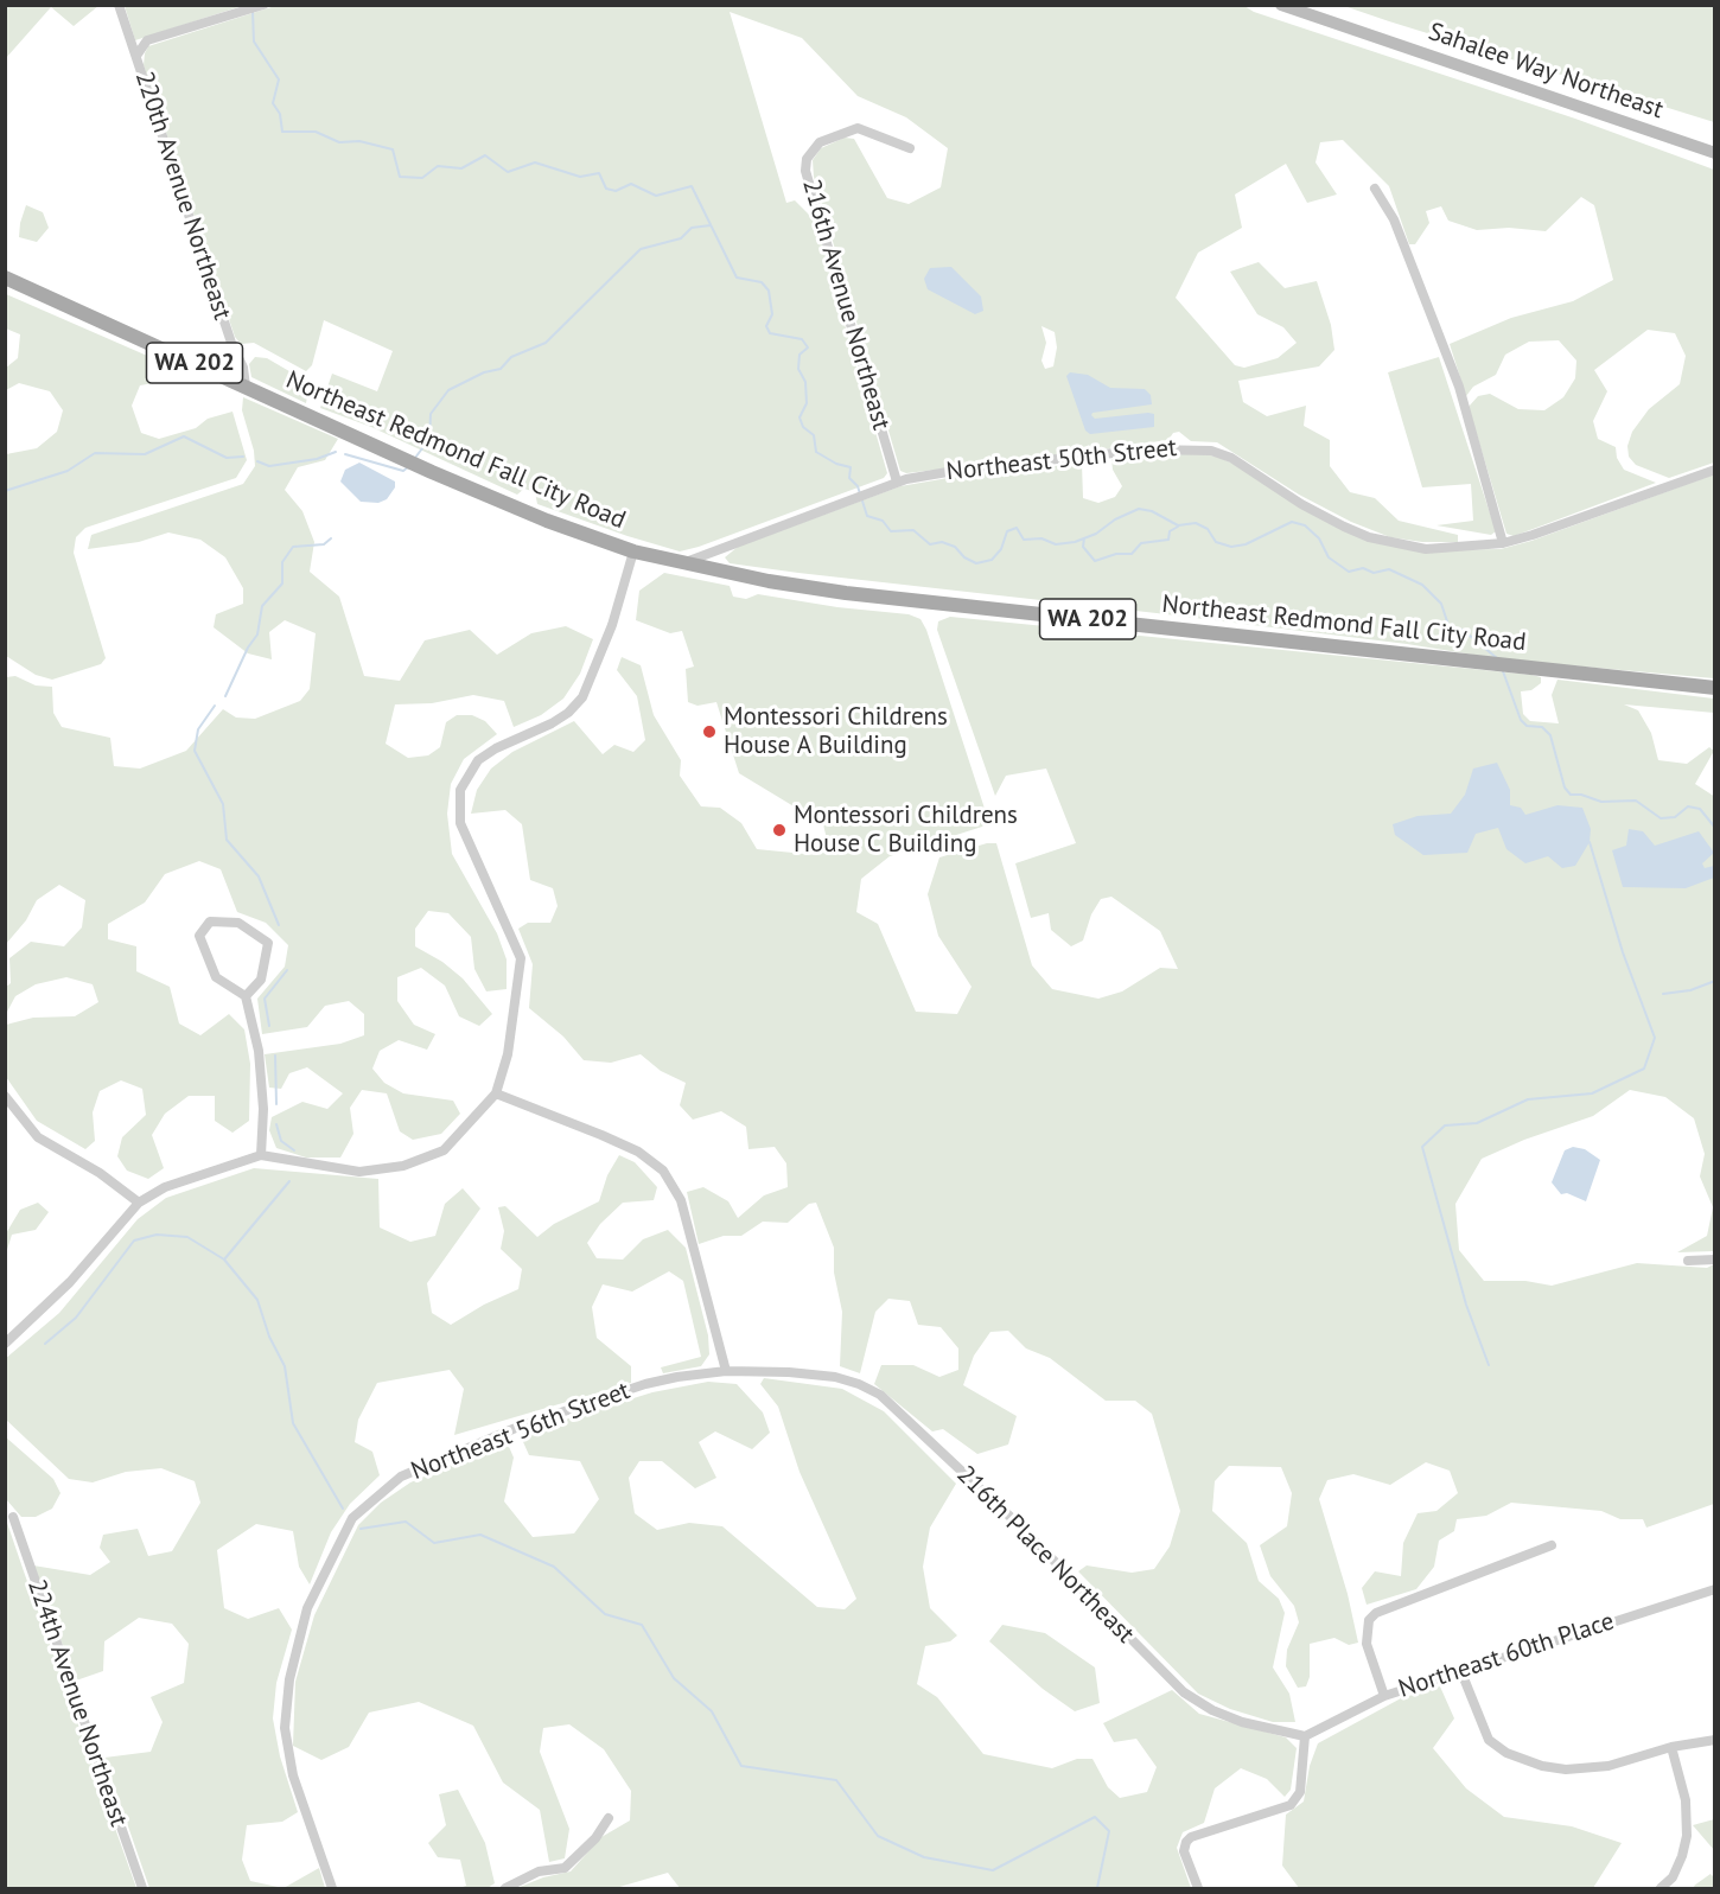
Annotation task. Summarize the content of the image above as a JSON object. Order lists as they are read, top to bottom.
{
  "streets": {
    "main road": ["Sahalee Way Northeast", "WA 202", "Northeast Redmond Fall City Road"],
    "street": [
      "220th Avenue Northeast",
      "216th Avenue Northeast",
      "Northeast 50th Street",
      "Northeast 56th Street",
      "216th Place Northeast",
      "Northeast 60th Place",
      "224th Avenue Northeast"
    ]
  },
  "crossings": [
    ["220th Avenue Northeast", "Northeast Redmond Fall City Road"],
    ["216th Avenue Northeast", "Northeast 50th Street"],
    ["Northeast Redmond Fall City Road", "Northeast 50th Street"],
    ["Northeast 56th Street", "216th Place Northeast"],
    ["216th Place Northeast", "Northeast 60th Place"]
  ],
  "places": ["Montessori Childrens House A Building", "Montessori Childrens House C Building"]
}
